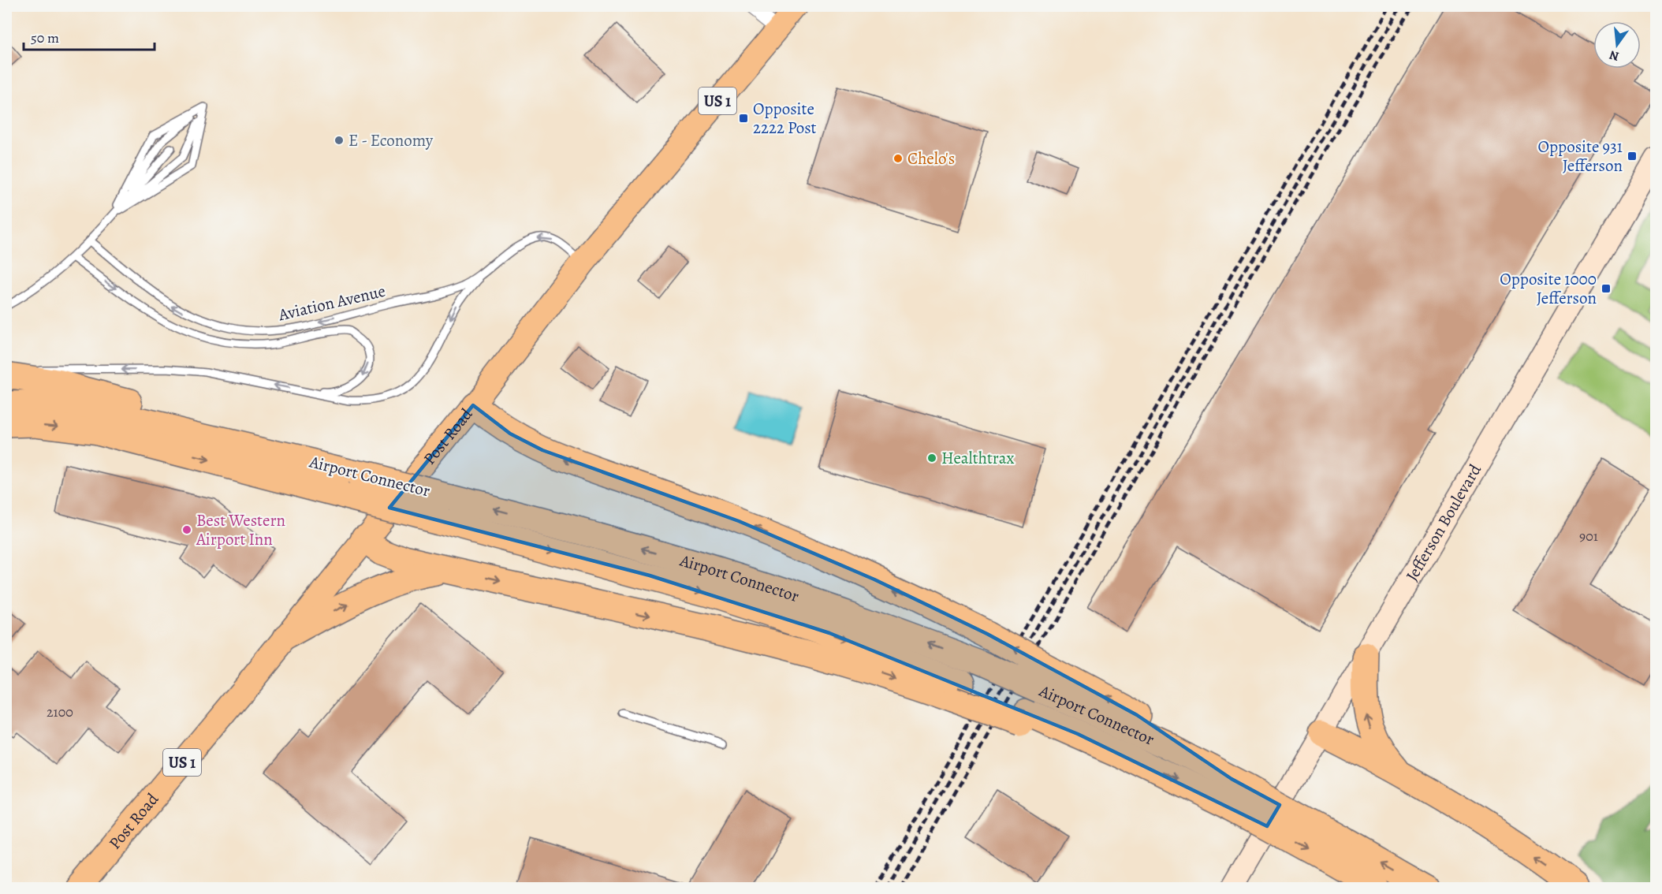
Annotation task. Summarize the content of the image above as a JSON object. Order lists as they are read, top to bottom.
{
  "streets": {
    "highway": ["Airport Connector"],
    "main road": ["US 1", "Post Road", "Jefferson Boulevard"],
    "lane": ["Aviation Avenue"]
  },
  "crossings": [
    ["Aviation Avenue", "Post Road"]
  ],
  "places": {
    "transit": ["Opposite 2222 Post", "Opposite 931 Jefferson", "Opposite 1000 Jefferson"],
    "other": [
      "E - Economy",
      "Chelo's",
      "Healthtrax",
      "Best Western Airport Inn"
    ]
  },
  "house_numbers": ["901", "2100"],
  "scale_bar": "50 m",
  "north": "bottom"
}
